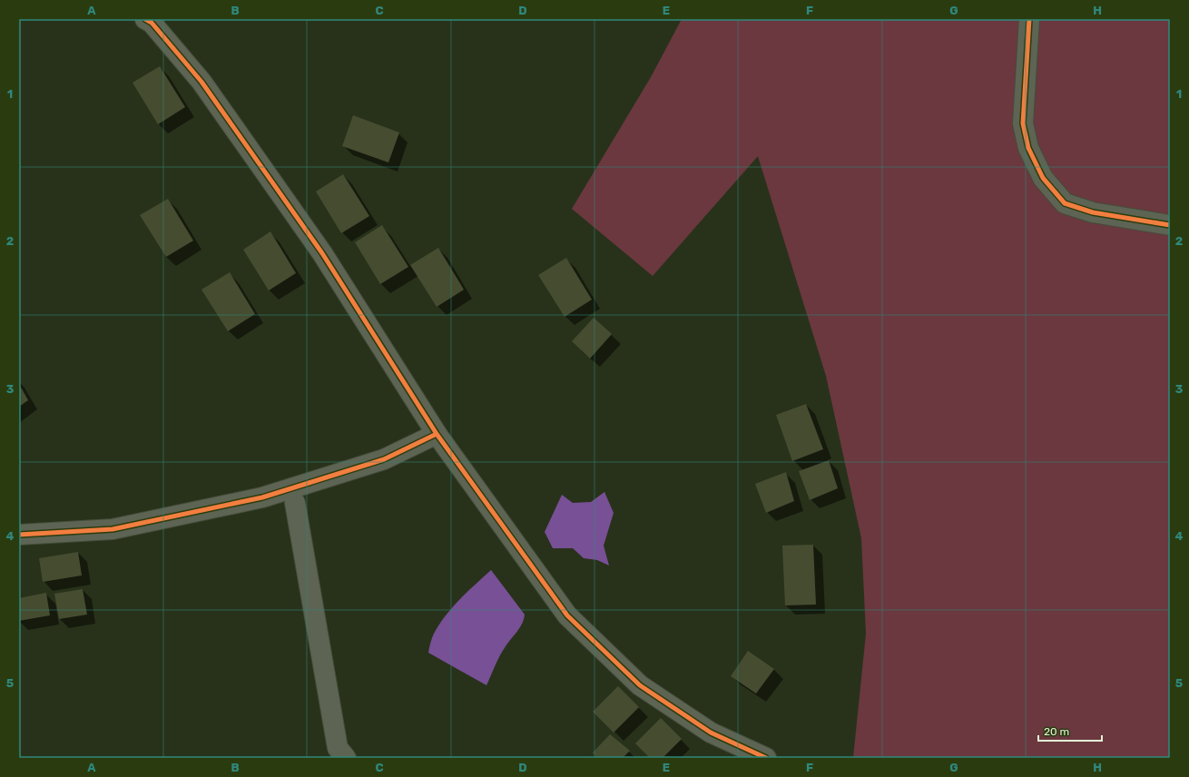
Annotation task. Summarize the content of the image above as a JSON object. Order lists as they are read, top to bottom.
{
  "scale_bar": "20 m",
  "grid": {
    "columns": [
      "A",
      "B",
      "C",
      "D",
      "E",
      "F",
      "G",
      "H"
    ],
    "rows": [
      "1",
      "2",
      "3",
      "4",
      "5"
    ]
  }
}
